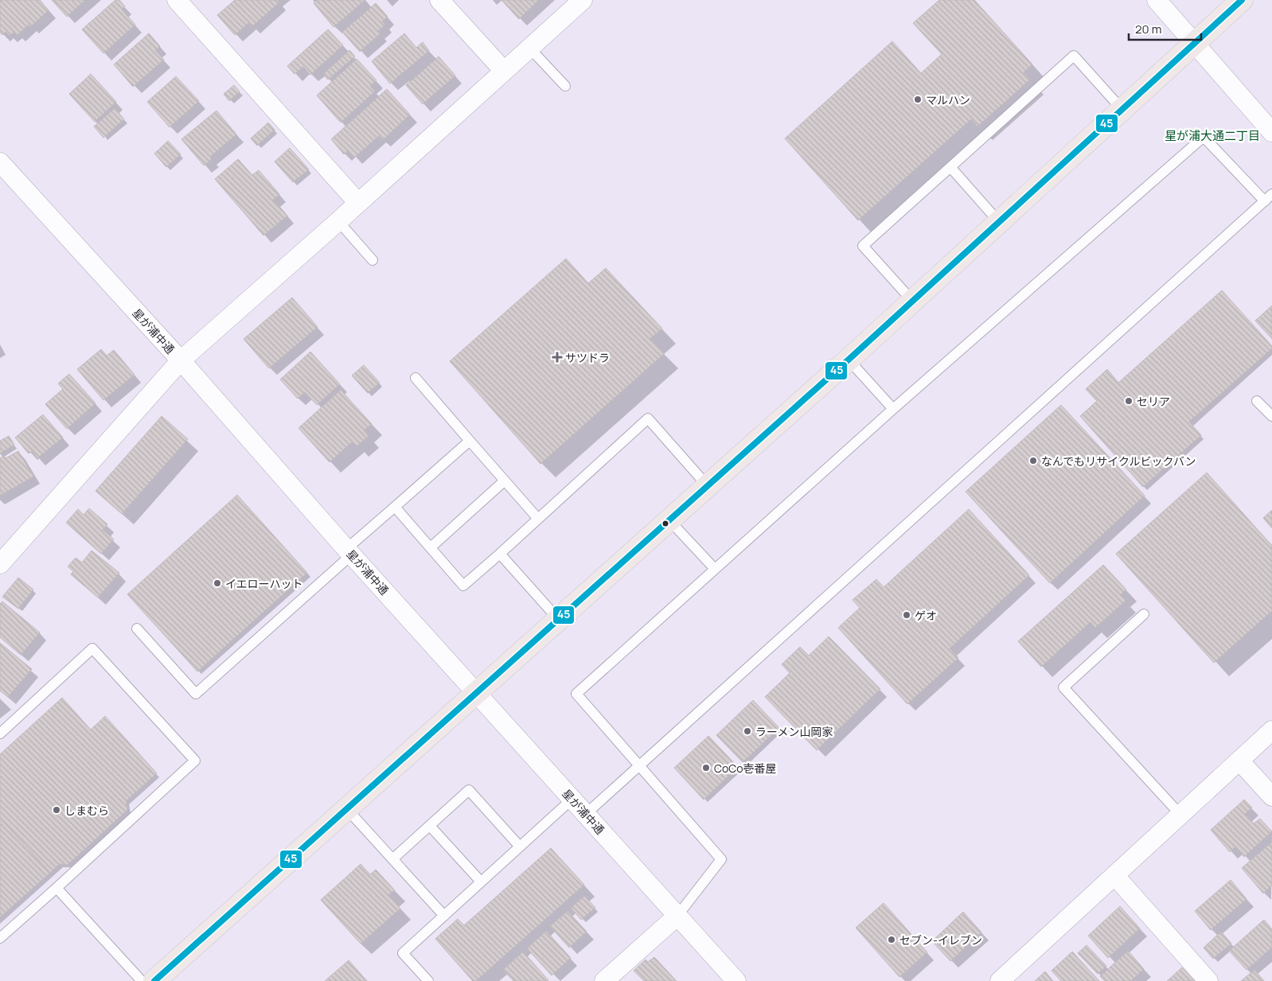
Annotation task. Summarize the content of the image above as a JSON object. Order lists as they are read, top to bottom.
{
  "streets": {
    "street": ["星が浦中通"]
  },
  "districts": ["星が浦大通二丁目"],
  "places": {
    "other": [
      "マルハン",
      "セリア",
      "なんでもリサイクルビックバン",
      "イエローハット",
      "ゲオ",
      "ラーメン山岡家",
      "CoCo壱番屋",
      "しまむら",
      "セブン-イレブン"
    ],
    "health": ["サツドラ"]
  },
  "lines": ["transit line 45"],
  "scale_bar": "20 m"
}
